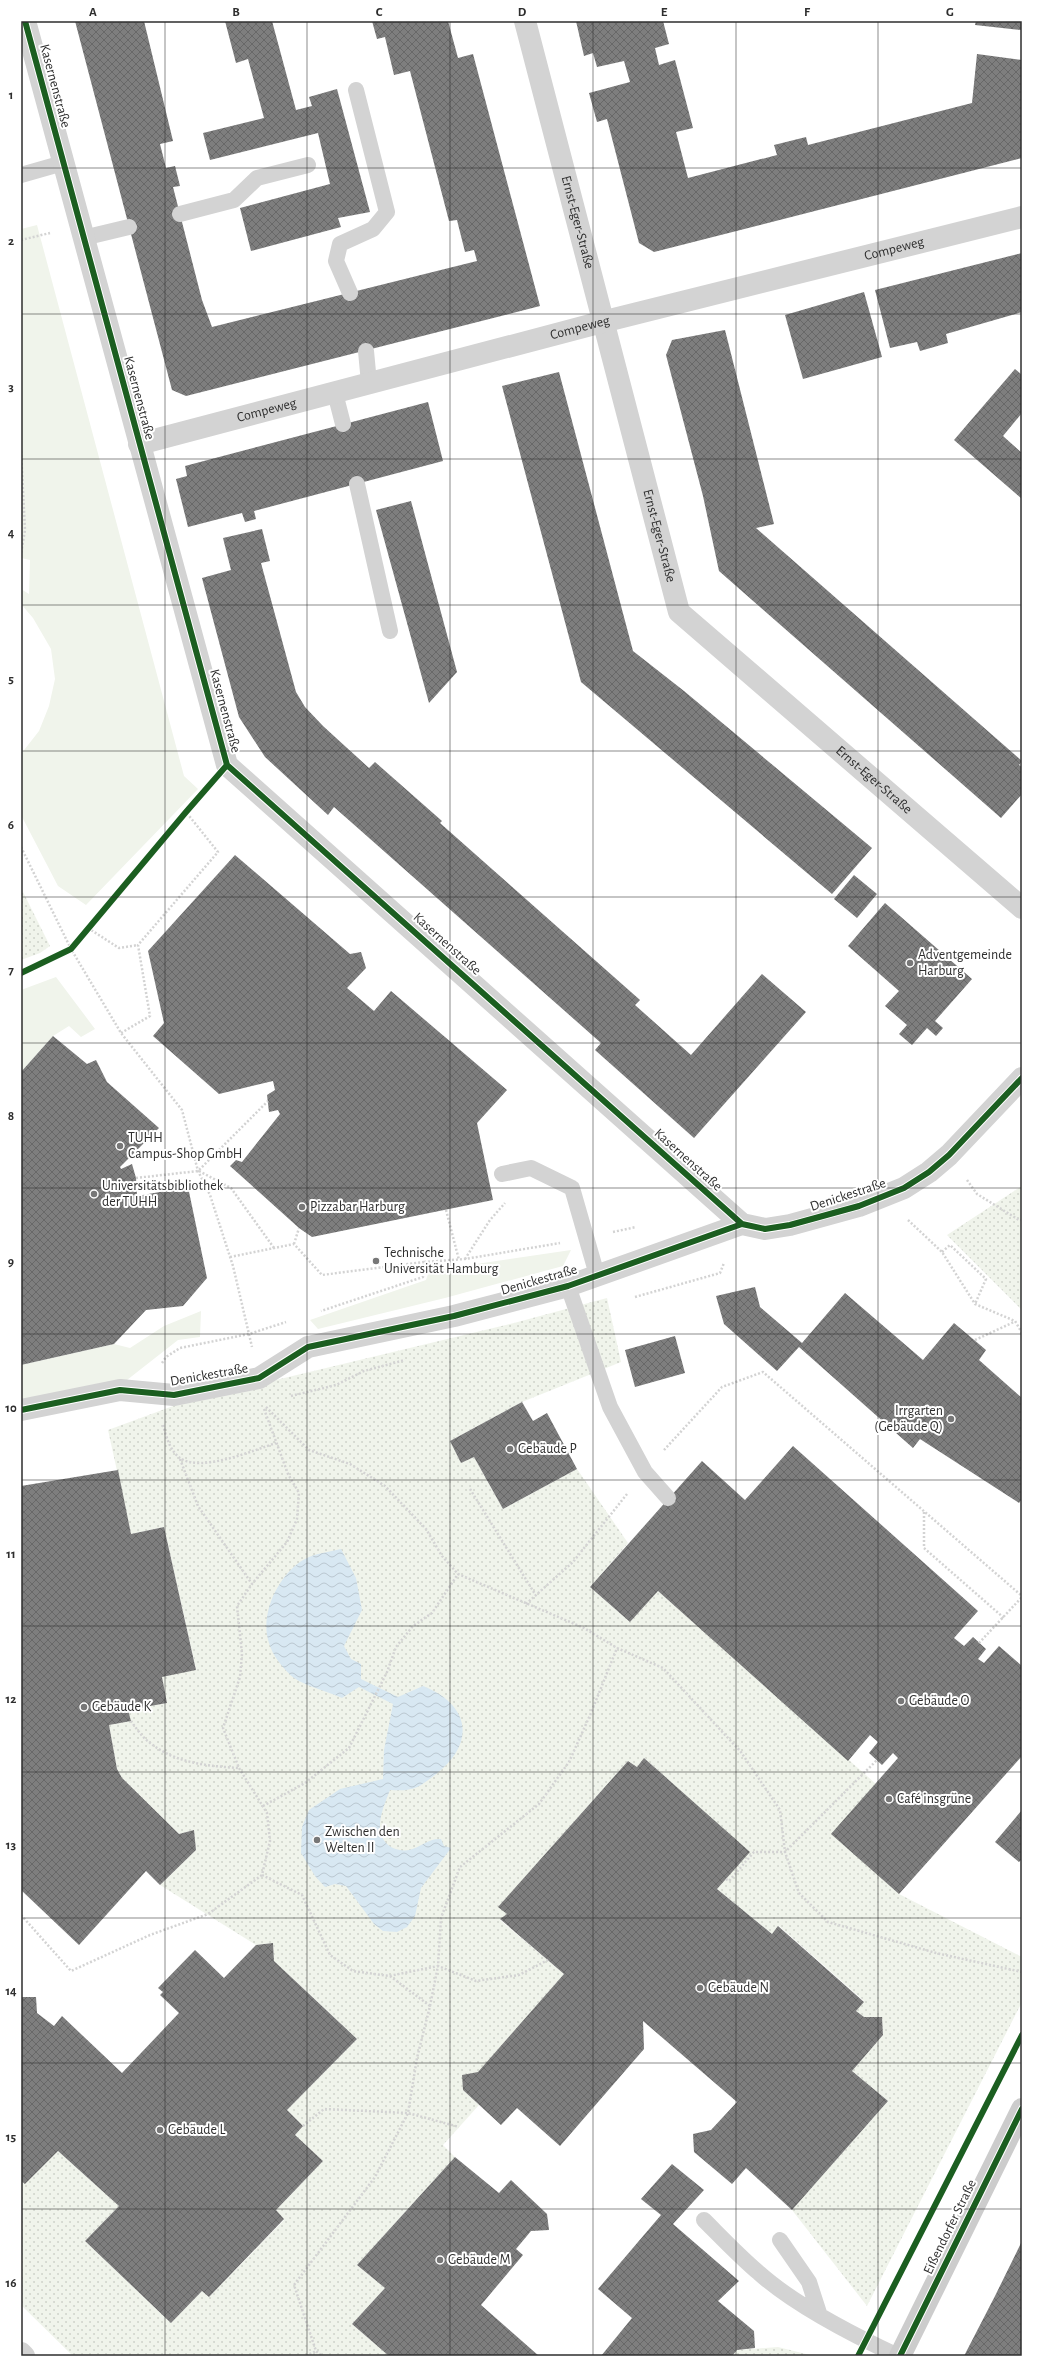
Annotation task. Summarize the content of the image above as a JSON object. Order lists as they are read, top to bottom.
{
  "streets": {
    "main road": ["Eißendorfer Straße"],
    "street": [
      "Kasernenstraße",
      "Ernst-Eger-Straße",
      "Compeweg",
      "Denickestraße"
    ]
  },
  "crossings": [
    ["Kasernenstraße", "Compeweg"],
    ["Kasernenstraße", "Denickestraße"],
    ["Ernst-Eger-Straße", "Compeweg"]
  ],
  "places": [
    "Adventgemeinde Harburg",
    "TUHH Campus-Shop GmbH",
    "Universitätsbibliothek der TUHH",
    "Pizzabar Harburg",
    "Technische Universität Hamburg",
    "Irrgarten (Gebäude Q)",
    "Gebäude P",
    "Gebäude O",
    "Gebäude K",
    "Café insgrüne",
    "Zwischen den Welten II",
    "Gebäude N",
    "Gebäude L",
    "Gebäude M"
  ],
  "grid": {
    "columns": [
      "A",
      "B",
      "C",
      "D",
      "E",
      "F",
      "G"
    ],
    "rows": [
      "1",
      "2",
      "3",
      "4",
      "5",
      "6",
      "7",
      "8",
      "9",
      "10",
      "11",
      "12",
      "13",
      "14",
      "15",
      "16"
    ]
  }
}
